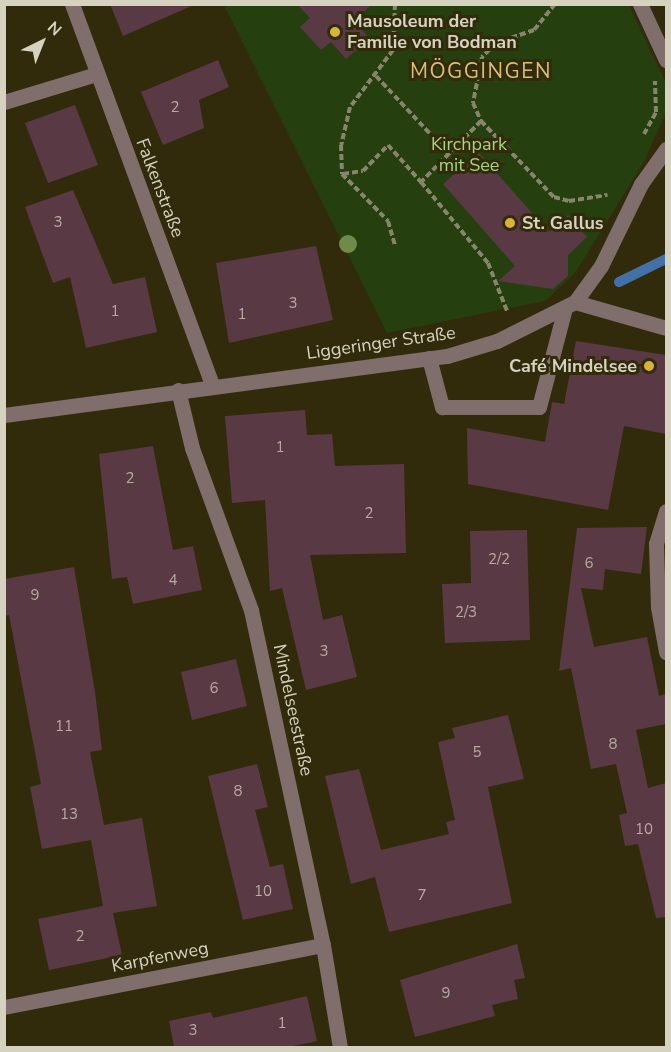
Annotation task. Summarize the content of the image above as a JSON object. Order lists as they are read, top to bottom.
{
  "streets": {
    "street": [
      "Falkenstraße",
      "Liggeringer Straße",
      "Mindelseestraße",
      "Karpfenweg"
    ]
  },
  "crossings": [
    ["Falkenstraße", "Liggeringer Straße"],
    ["Liggeringer Straße", "Mindelseestraße"],
    ["Mindelseestraße", "Karpfenweg"]
  ],
  "districts": ["MÖGGINGEN"],
  "parks": ["Kirchpark mit See"],
  "places": ["Mausoleum der Familie von Bodman", "St. Gallus", "Café Mindelsee"],
  "house_numbers": [
    "2",
    "3",
    "3",
    "1",
    "1",
    "1",
    "2",
    "2",
    "2/2",
    "6",
    "4",
    "9",
    "2/3",
    "3",
    "6",
    "11",
    "8",
    "5",
    "8",
    "13",
    "10",
    "10",
    "7",
    "2",
    "9",
    "1",
    "3"
  ],
  "north": "top right"
}
